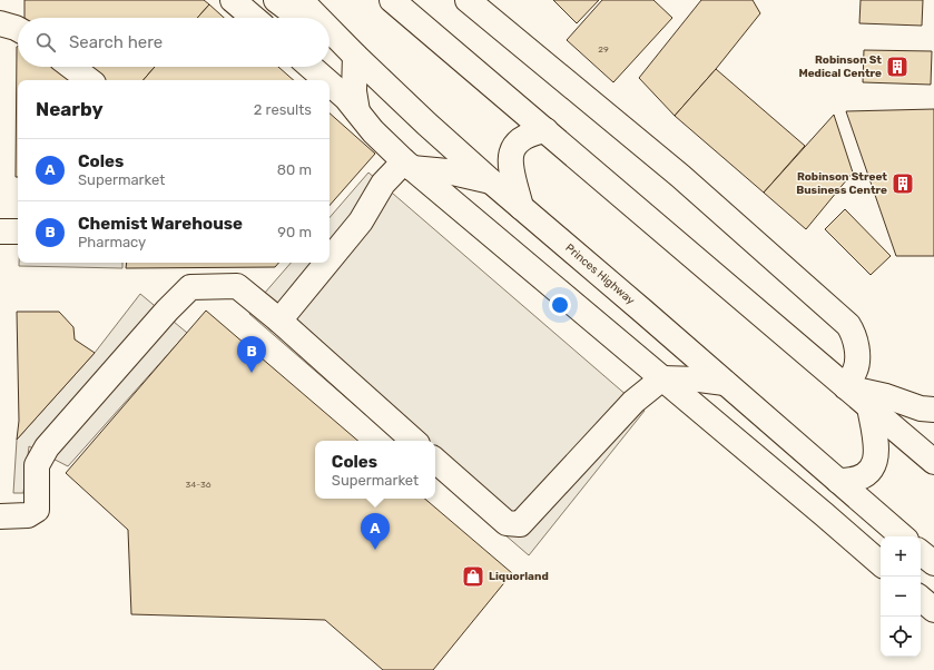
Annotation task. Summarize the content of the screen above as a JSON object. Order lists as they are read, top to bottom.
{
  "streets": {
    "main road": ["Princes Highway"]
  },
  "places": {
    "building": ["Robinson St Medical Centre", "Robinson Street Business Centre"],
    "shop": ["Liquorland"]
  },
  "house_numbers": ["29", "34-36"],
  "page": {
    "search": "Search here",
    "heading": ["Nearby", "2 results"],
    "list": [
      {
        "mark": "A",
        "name": "Coles",
        "note": "Supermarket",
        "value": "80 m"
      },
      {
        "mark": "B",
        "name": "Chemist Warehouse",
        "note": "Pharmacy",
        "value": "90 m"
      }
    ],
    "pins": ["B", "A"],
    "popup": ["Coles", "Supermarket"],
    "map_buttons": ["+", "−"]
  }
}
